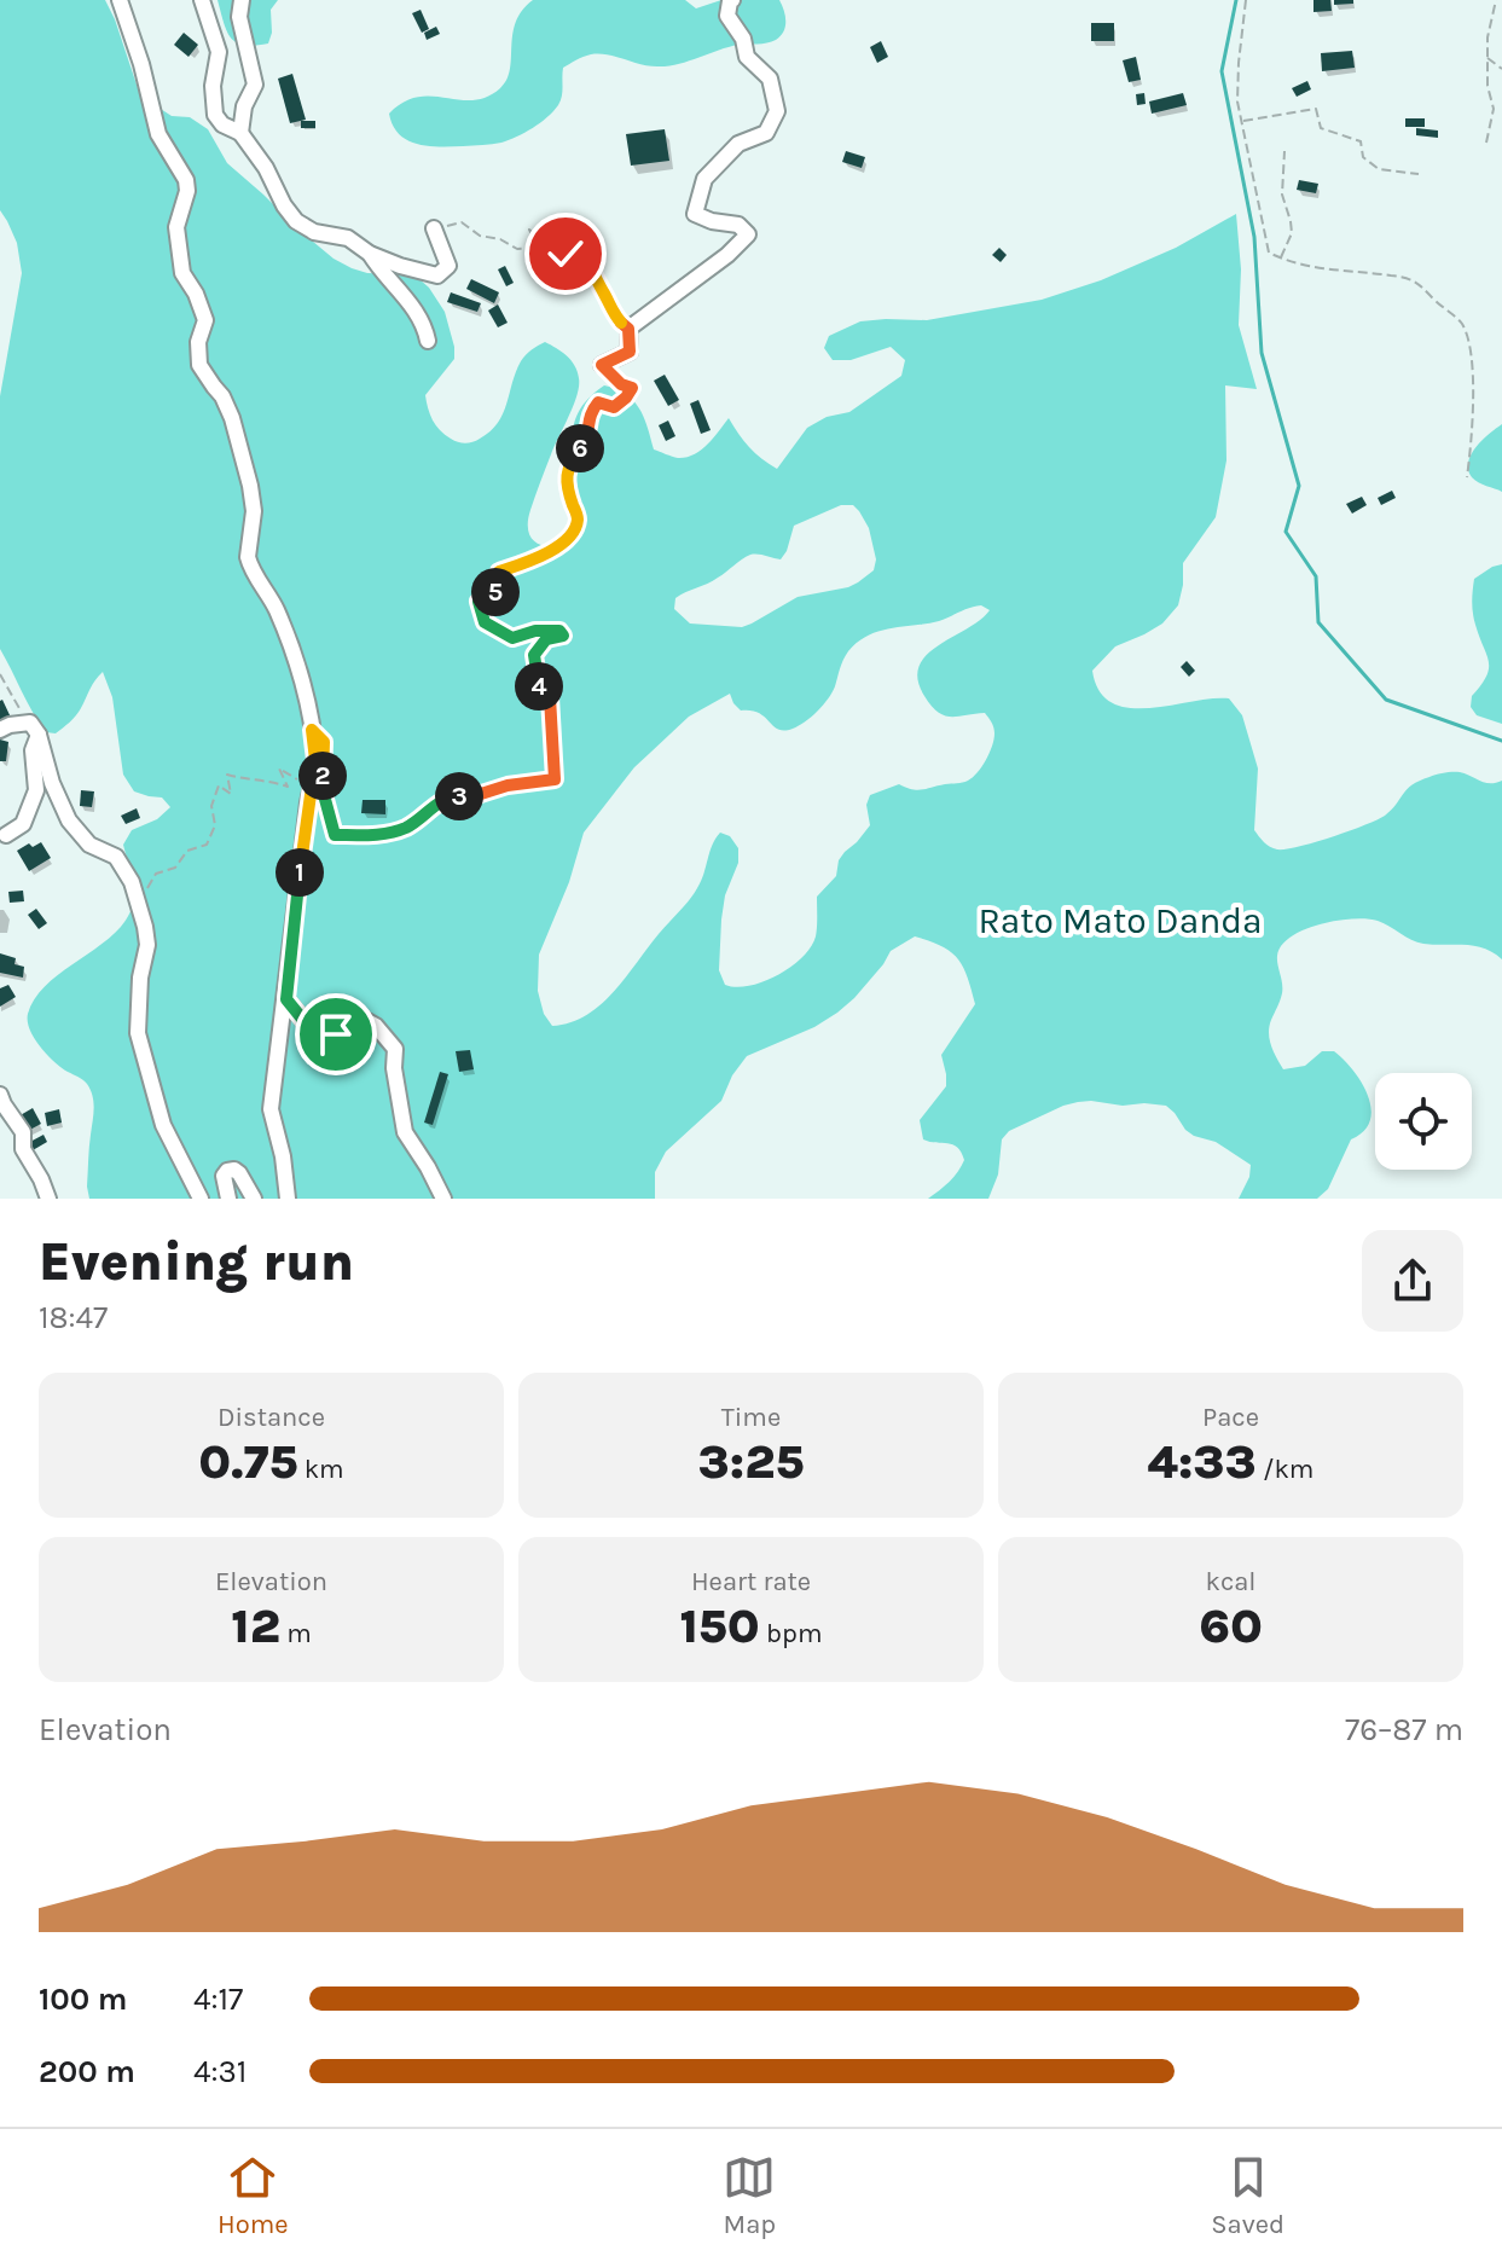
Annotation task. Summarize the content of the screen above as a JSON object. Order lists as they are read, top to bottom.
{
  "parks": ["Rato Mato Danda"],
  "page": {
    "pins": [
      "6",
      "5",
      "4",
      "2",
      "3",
      "1"
    ],
    "heading": ["Evening run", "18:47"],
    "stats": [
      ["Distance", "0.75 km"],
      ["Time", "3:25"],
      ["Pace", "4:33 /km"],
      ["Elevation", "12 m"],
      ["Heart rate", "150 bpm"],
      ["kcal", "60"]
    ],
    "chart": ["Elevation", "76–87 m"],
    "list": [
      {
        "name": "100 m",
        "note": "4:17"
      },
      {
        "name": "200 m",
        "note": "4:31"
      }
    ],
    "tabs": ["Home", "Map", "Saved"]
  }
}
